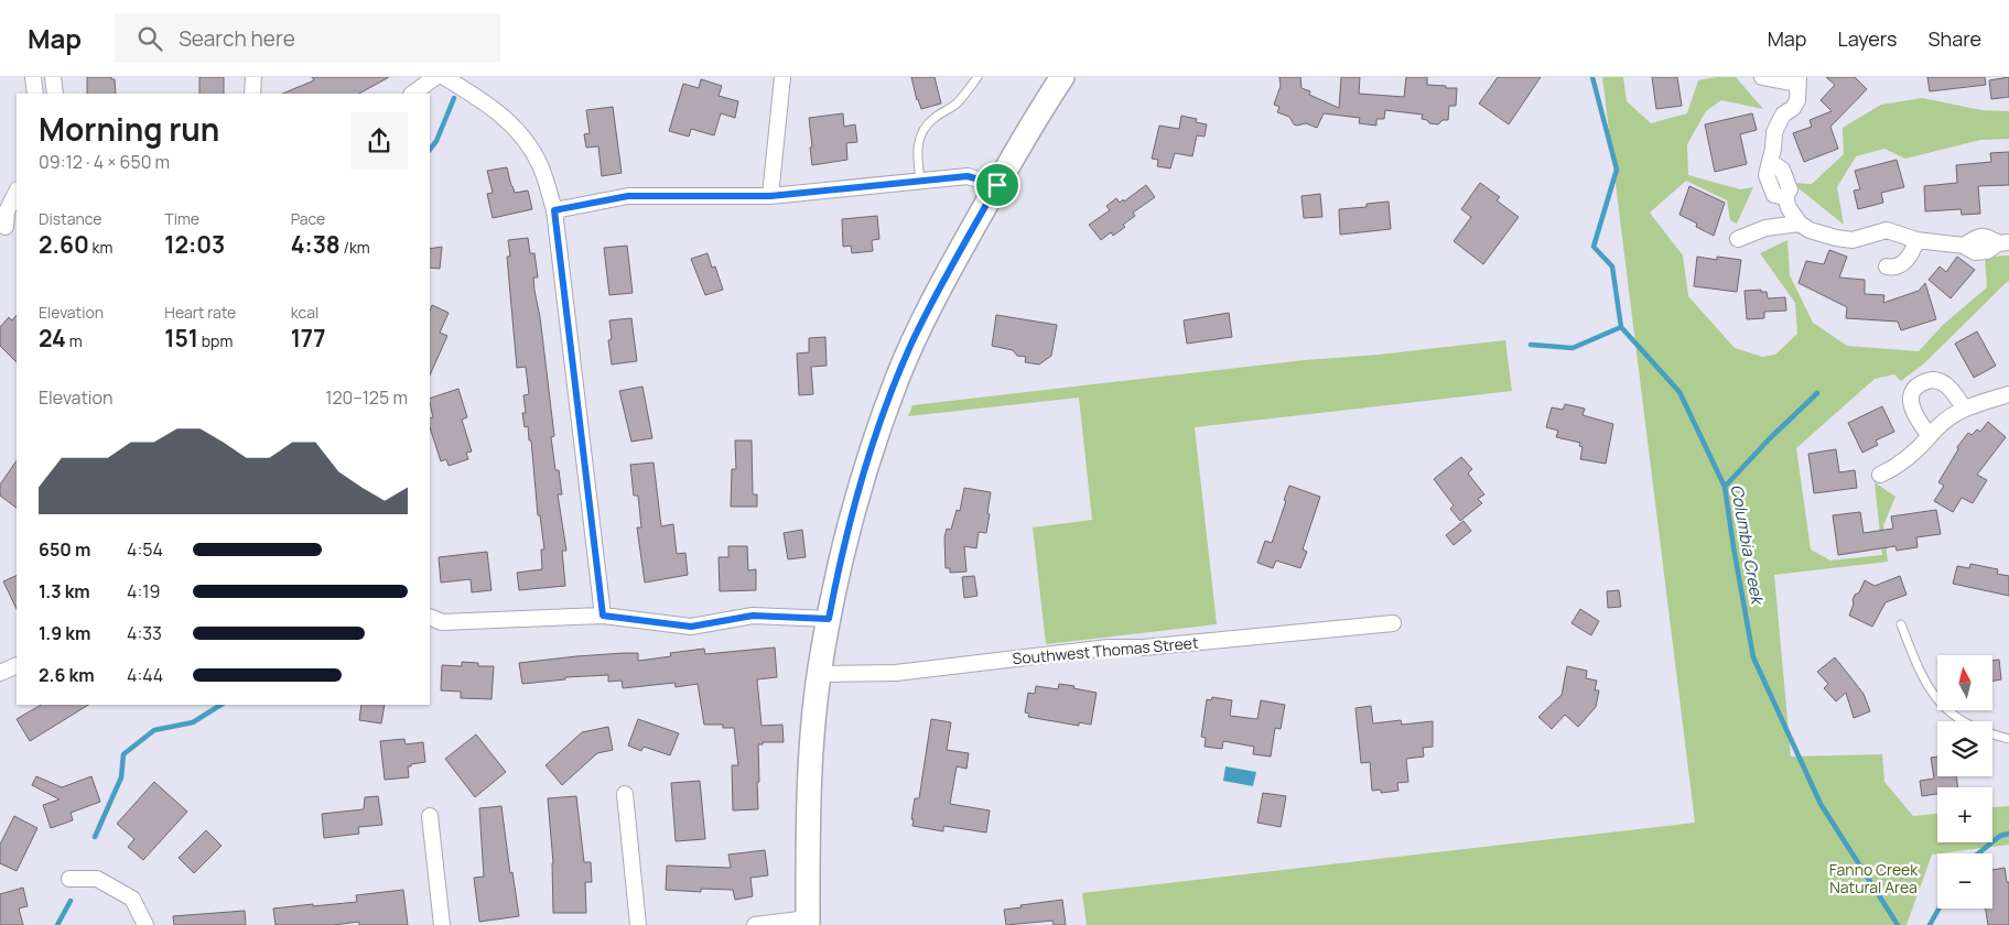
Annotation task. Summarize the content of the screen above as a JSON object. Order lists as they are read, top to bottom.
{
  "streets": {
    "street": ["Southwest Thomas Street"]
  },
  "water": ["Columbia Creek"],
  "parks": ["Fanno Creek Natural Area"],
  "north": "top",
  "page": {
    "header": "Map",
    "search": "Search here",
    "nav": ["Map", "Layers", "Share"],
    "heading": ["Morning run", "09:12 · 4 × 650 m"],
    "stats": [
      ["Distance", "2.60 km"],
      ["Time", "12:03"],
      ["Pace", "4:38 /km"],
      ["Elevation", "24 m"],
      ["Heart rate", "151 bpm"],
      ["kcal", "177"]
    ],
    "chart": ["Elevation", "120–125 m"],
    "list": [
      {
        "name": "650 m",
        "note": "4:54"
      },
      {
        "name": "1.3 km",
        "note": "4:19"
      },
      {
        "name": "1.9 km",
        "note": "4:33"
      },
      {
        "name": "2.6 km",
        "note": "4:44"
      }
    ],
    "map_buttons": ["+", "−"]
  }
}
